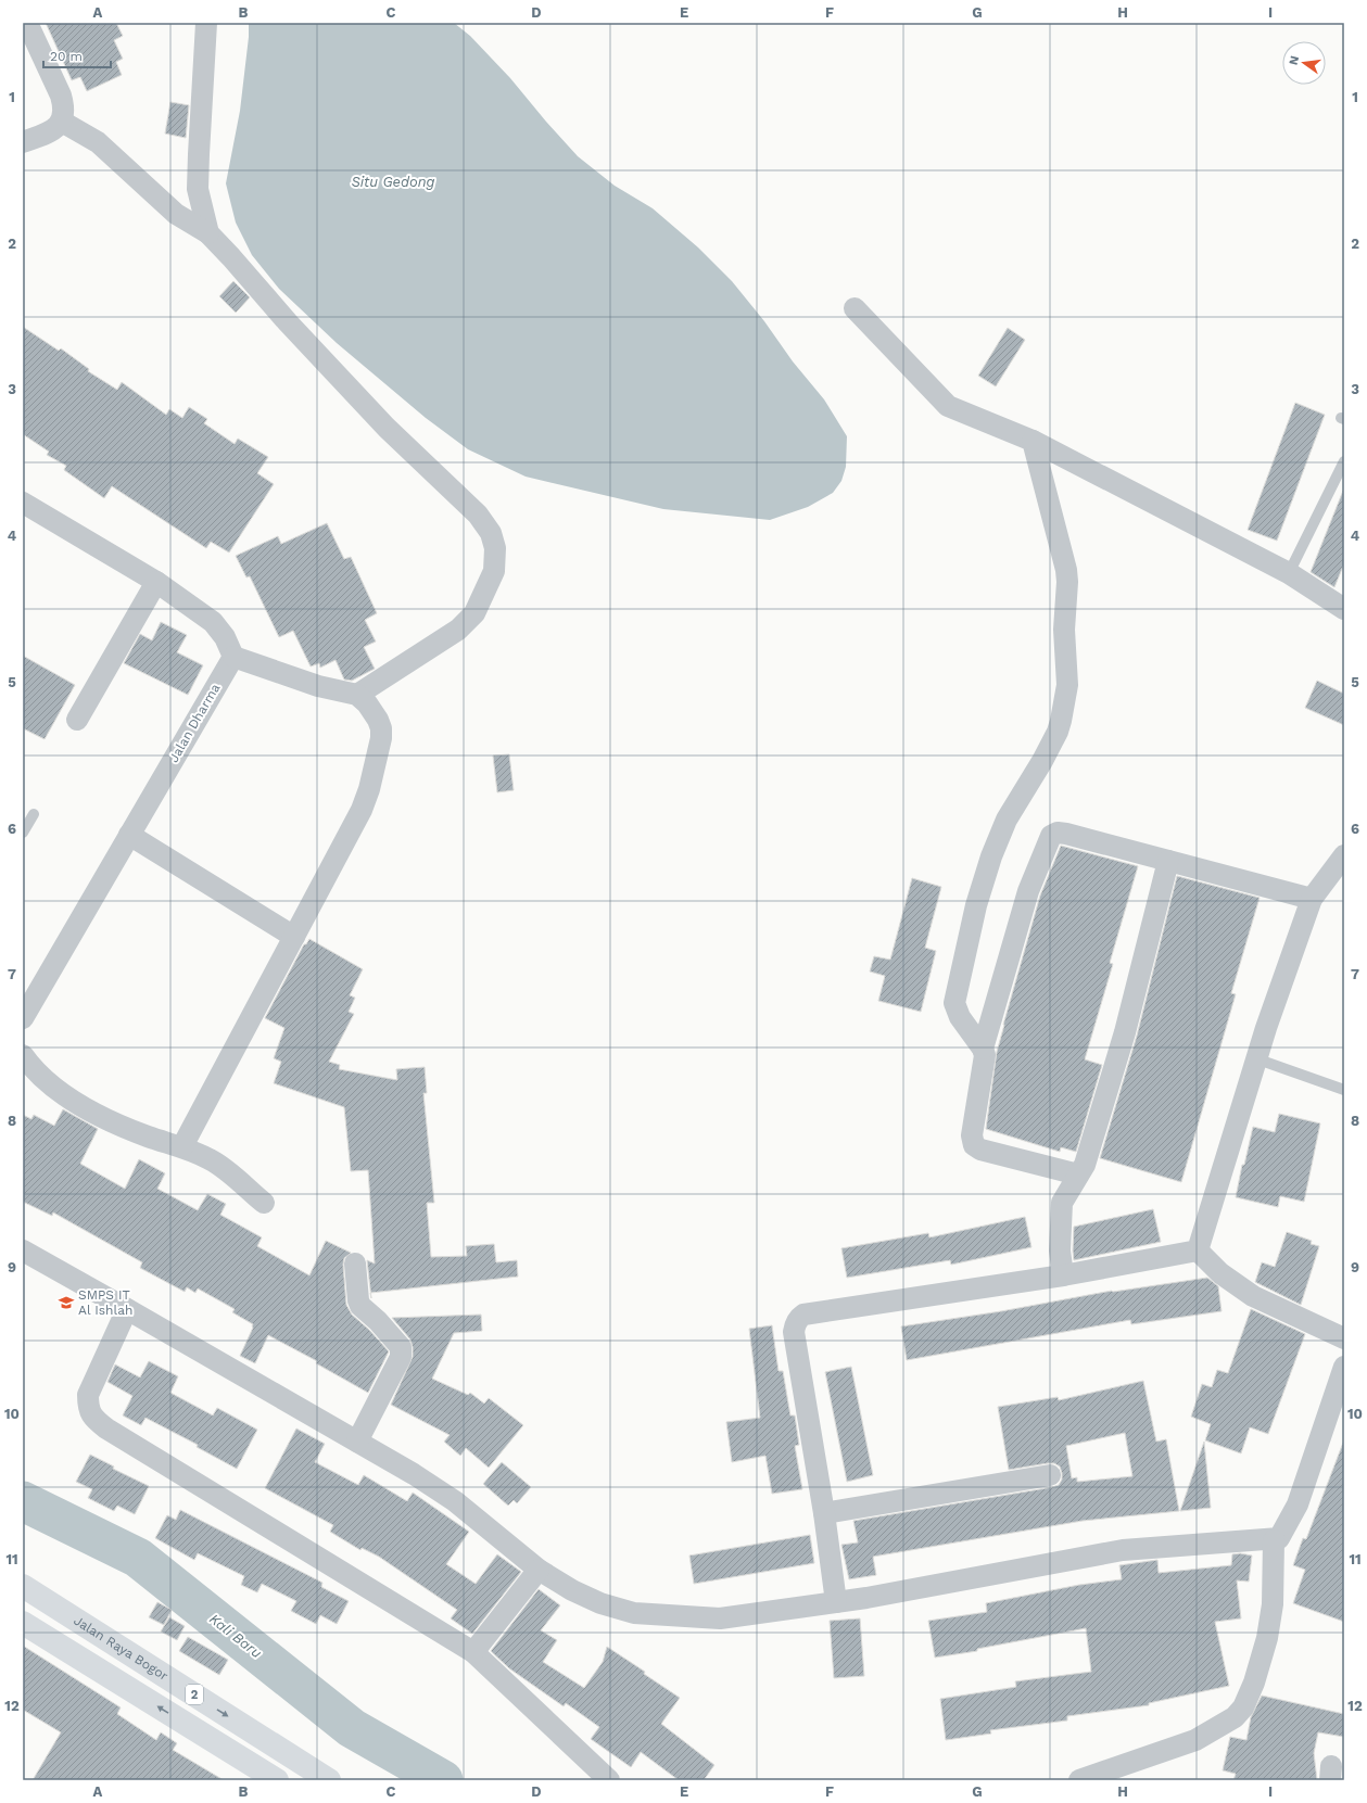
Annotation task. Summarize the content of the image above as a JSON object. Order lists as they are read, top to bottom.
{
  "streets": {
    "highway": ["Jalan Raya Bogor", "2"],
    "street": ["Jalan Dharma"]
  },
  "water": ["Situ Gedong", "Kali Baru"],
  "places": {
    "school or university": ["SMPS IT Al Ishlah"]
  },
  "scale_bar": "20 m",
  "north": "left",
  "grid": {
    "columns": [
      "A",
      "B",
      "C",
      "D",
      "E",
      "F",
      "G",
      "H",
      "I"
    ],
    "rows": [
      "1",
      "2",
      "3",
      "4",
      "5",
      "6",
      "7",
      "8",
      "9",
      "10",
      "11",
      "12"
    ]
  }
}
